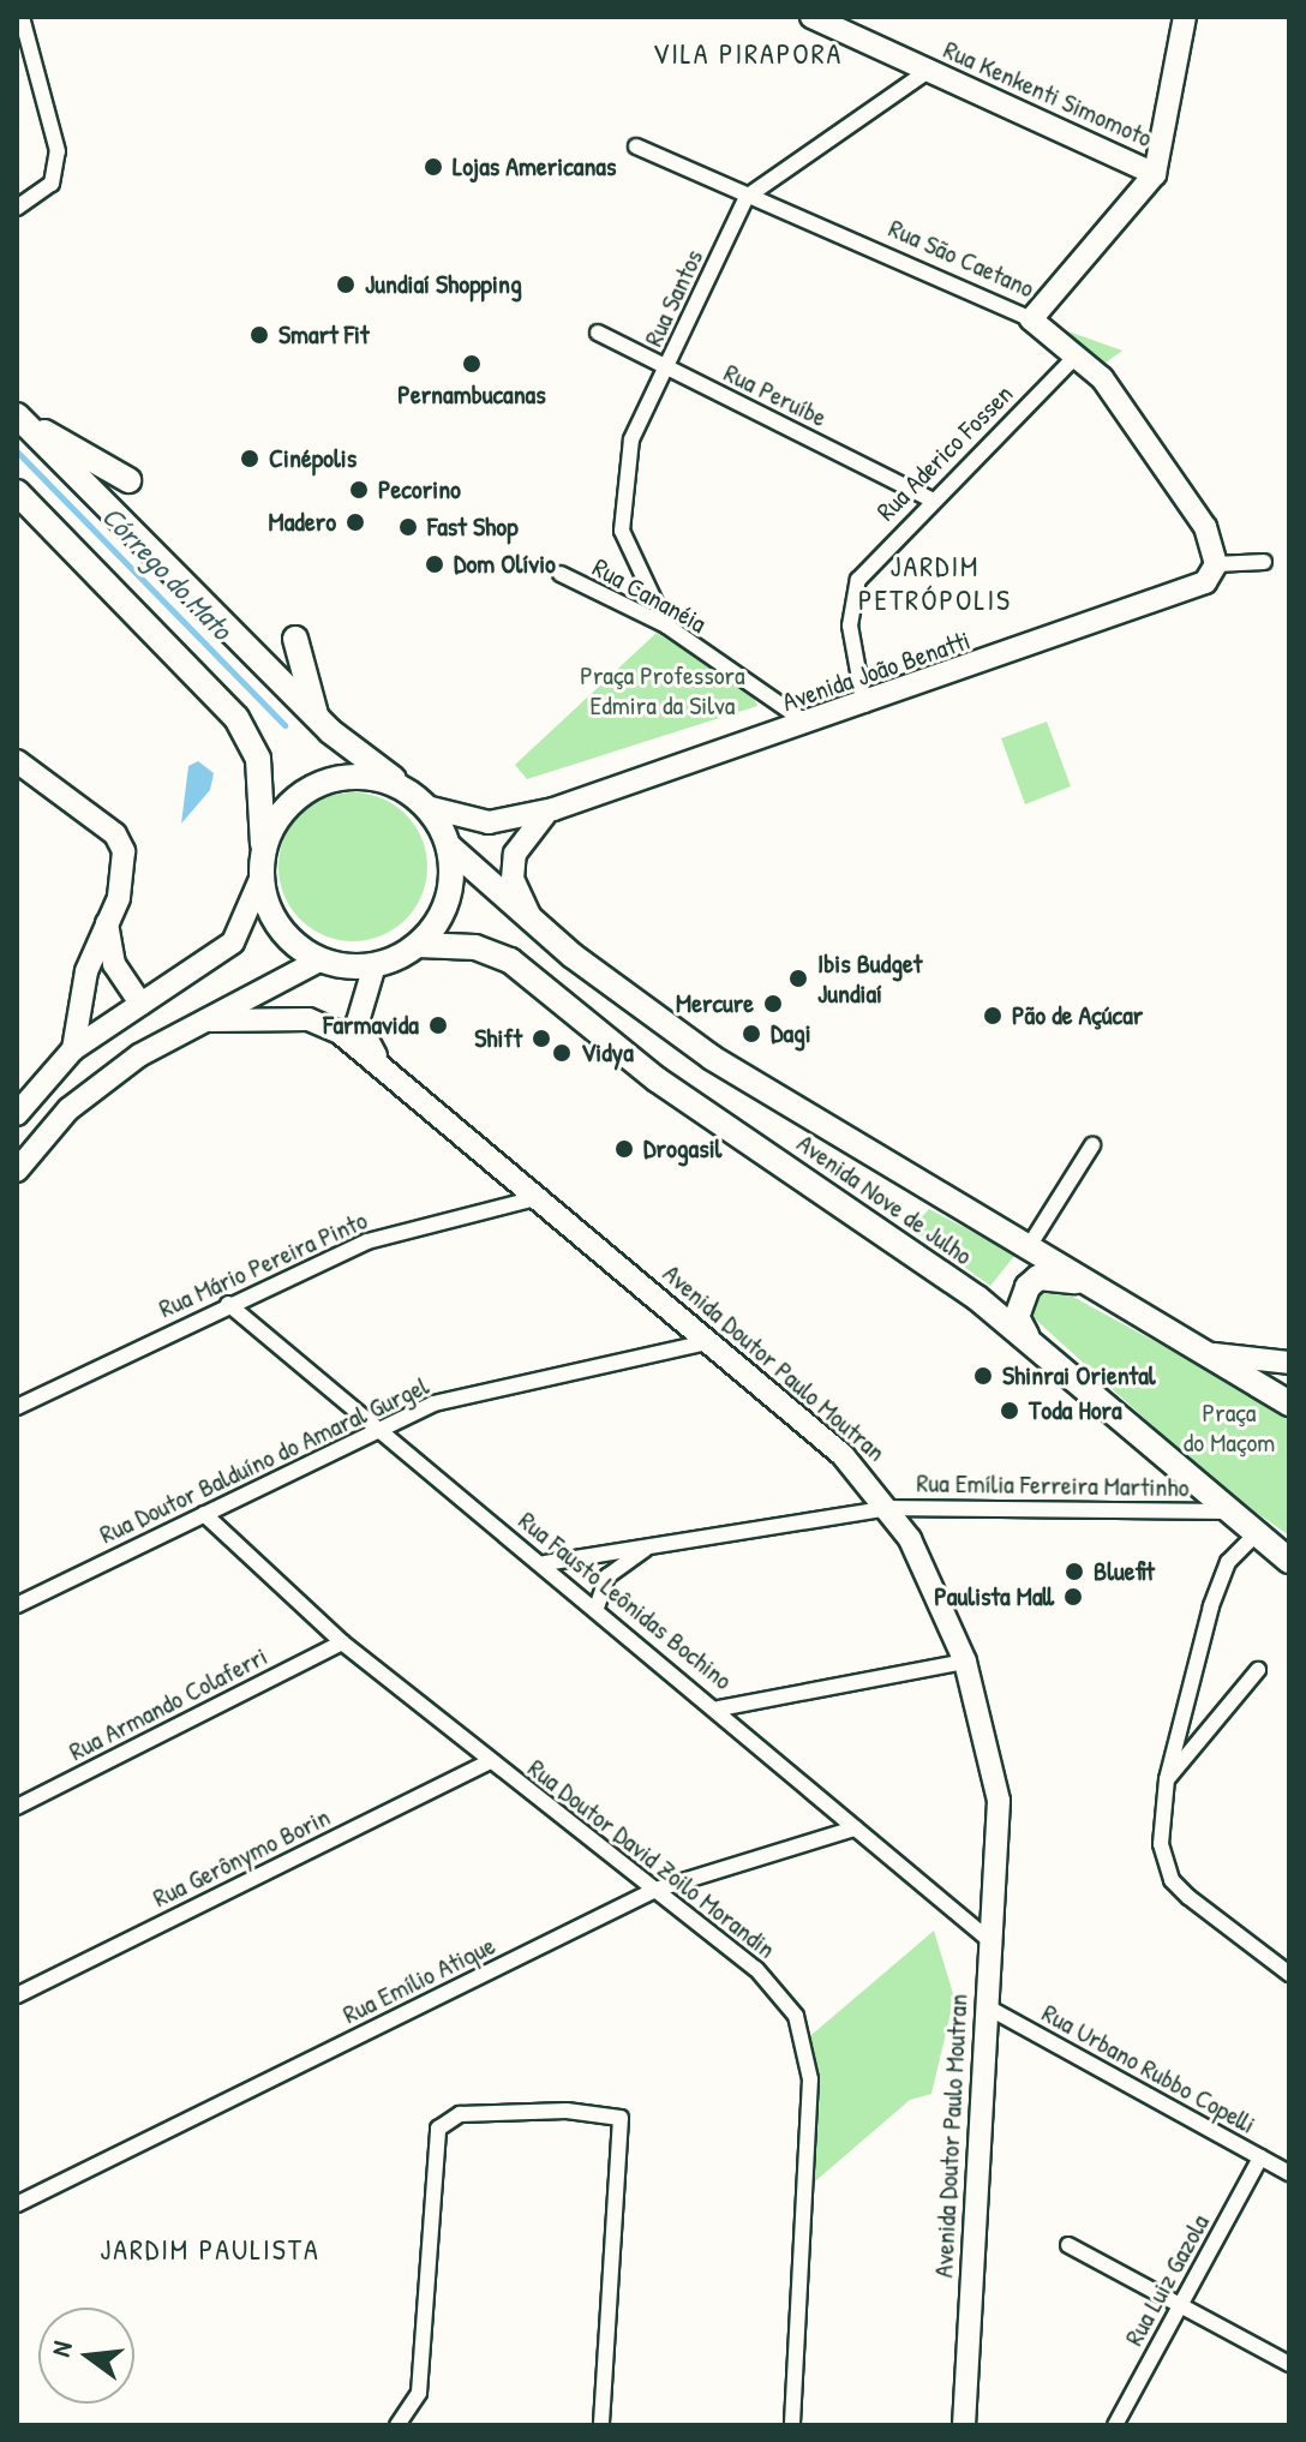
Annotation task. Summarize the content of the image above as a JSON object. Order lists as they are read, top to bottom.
{
  "streets": {
    "main road": ["Avenida Nove de Julho"],
    "street": [
      "Rua Kenkenti Simomoto",
      "Rua São Caetano",
      "Rua Santos",
      "Rua Peruíbe",
      "Rua Aderico Fossen",
      "Rua Cananéia",
      "Avenida João Benatti",
      "Rua Mário Pereira Pinto",
      "Avenida Doutor Paulo Moutran",
      "Rua Doutor Balduíno do Amaral Gurgel",
      "Rua Emília Ferreira Martinho",
      "Rua Fausto Leônidas Bochino",
      "Rua Armando Colaferri",
      "Rua Gerônymo Borin",
      "Rua Doutor David Zoilo Morandin",
      "Rua Emílio Atique",
      "Rua Urbano Rubbo Copelli",
      "Rua Luiz Gazola"
    ]
  },
  "crossings": [
    ["Rua Kenkenti Simomoto", "Rua Santos"],
    ["Rua São Caetano", "Rua Santos"],
    ["Rua São Caetano", "Rua Aderico Fossen"],
    ["Rua São Caetano", "Avenida João Benatti"],
    ["Rua Santos", "Rua Peruíbe"],
    ["Rua Santos", "Rua Cananéia"],
    ["Rua Peruíbe", "Rua Aderico Fossen"],
    ["Rua Aderico Fossen", "Avenida João Benatti"],
    ["Rua Cananéia", "Avenida João Benatti"],
    ["Avenida João Benatti", "Avenida Nove de Julho"],
    ["Avenida Nove de Julho", "Rua Emília Ferreira Martinho"],
    ["Rua Mário Pereira Pinto", "Avenida Doutor Paulo Moutran"],
    ["Rua Mário Pereira Pinto", "Rua Fausto Leônidas Bochino"],
    ["Avenida Doutor Paulo Moutran", "Rua Doutor Balduíno do Amaral Gurgel"],
    ["Avenida Doutor Paulo Moutran", "Rua Emília Ferreira Martinho"],
    ["Avenida Doutor Paulo Moutran", "Rua Fausto Leônidas Bochino"],
    ["Avenida Doutor Paulo Moutran", "Rua Urbano Rubbo Copelli"],
    ["Rua Doutor Balduíno do Amaral Gurgel", "Rua Fausto Leônidas Bochino"],
    ["Rua Doutor Balduíno do Amaral Gurgel", "Rua Doutor David Zoilo Morandin"],
    ["Rua Emília Ferreira Martinho", "Rua Fausto Leônidas Bochino"],
    ["Rua Fausto Leônidas Bochino", "Rua Emílio Atique"],
    ["Rua Armando Colaferri", "Rua Doutor David Zoilo Morandin"],
    ["Rua Gerônymo Borin", "Rua Doutor David Zoilo Morandin"],
    ["Rua Doutor David Zoilo Morandin", "Rua Emílio Atique"],
    ["Rua Urbano Rubbo Copelli", "Rua Luiz Gazola"]
  ],
  "districts": ["VILA PIRAPORA", "JARDIM PETRÓPOLIS", "JARDIM PAULISTA"],
  "water": ["Córrego do Mato"],
  "parks": ["Praça Professora Edmira da Silva", "Praça do Maçom"],
  "places": [
    "Lojas Americanas",
    "Jundiaí Shopping",
    "Smart Fit",
    "Pernambucanas",
    "Cinépolis",
    "Pecorino",
    "Madero",
    "Fast Shop",
    "Dom Olívio",
    "Ibis Budget Jundiaí",
    "Mercure",
    "Pão de Açúcar",
    "Farmavida",
    "Dagi",
    "Shift",
    "Vidya",
    "Drogasil",
    "Shinrai Oriental",
    "Toda Hora",
    "Bluefit",
    "Paulista Mall"
  ],
  "north": "left"
}
